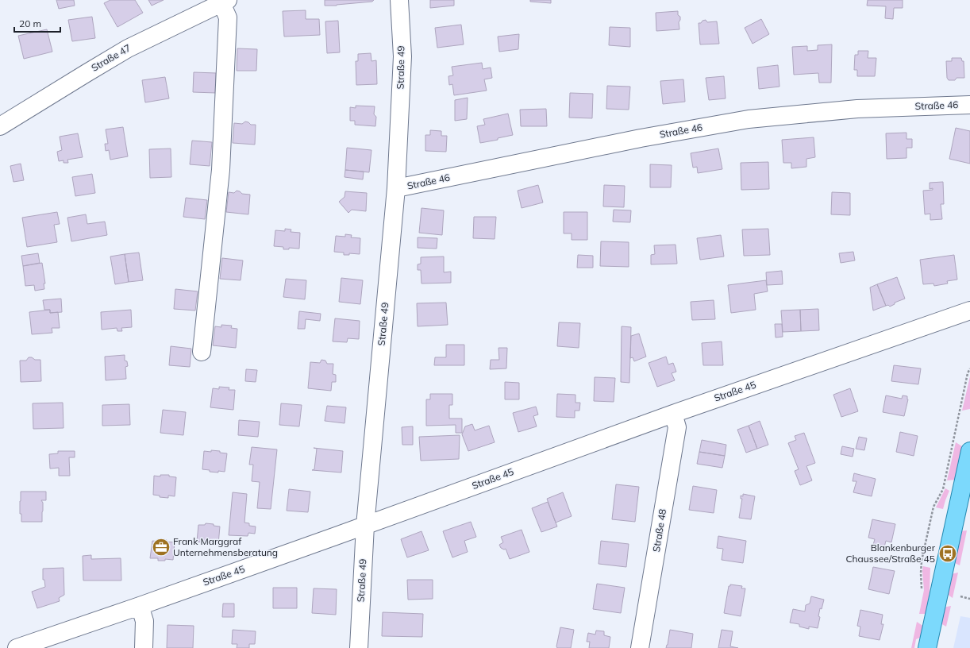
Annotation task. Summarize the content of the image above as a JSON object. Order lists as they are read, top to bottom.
{
  "streets": {
    "street": [
      "Straße 47",
      "Straße 49",
      "Straße 46",
      "Straße 45",
      "Straße 48"
    ]
  },
  "crossings": [
    ["Straße 49", "Straße 46"],
    ["Straße 49", "Straße 45"],
    ["Straße 45", "Straße 48"]
  ],
  "places": {
    "office": ["Frank Marggraf Unternehmensberatung"],
    "bus stop": ["Blankenburger Chaussee/Straße 45"]
  },
  "scale_bar": "20 m"
}
